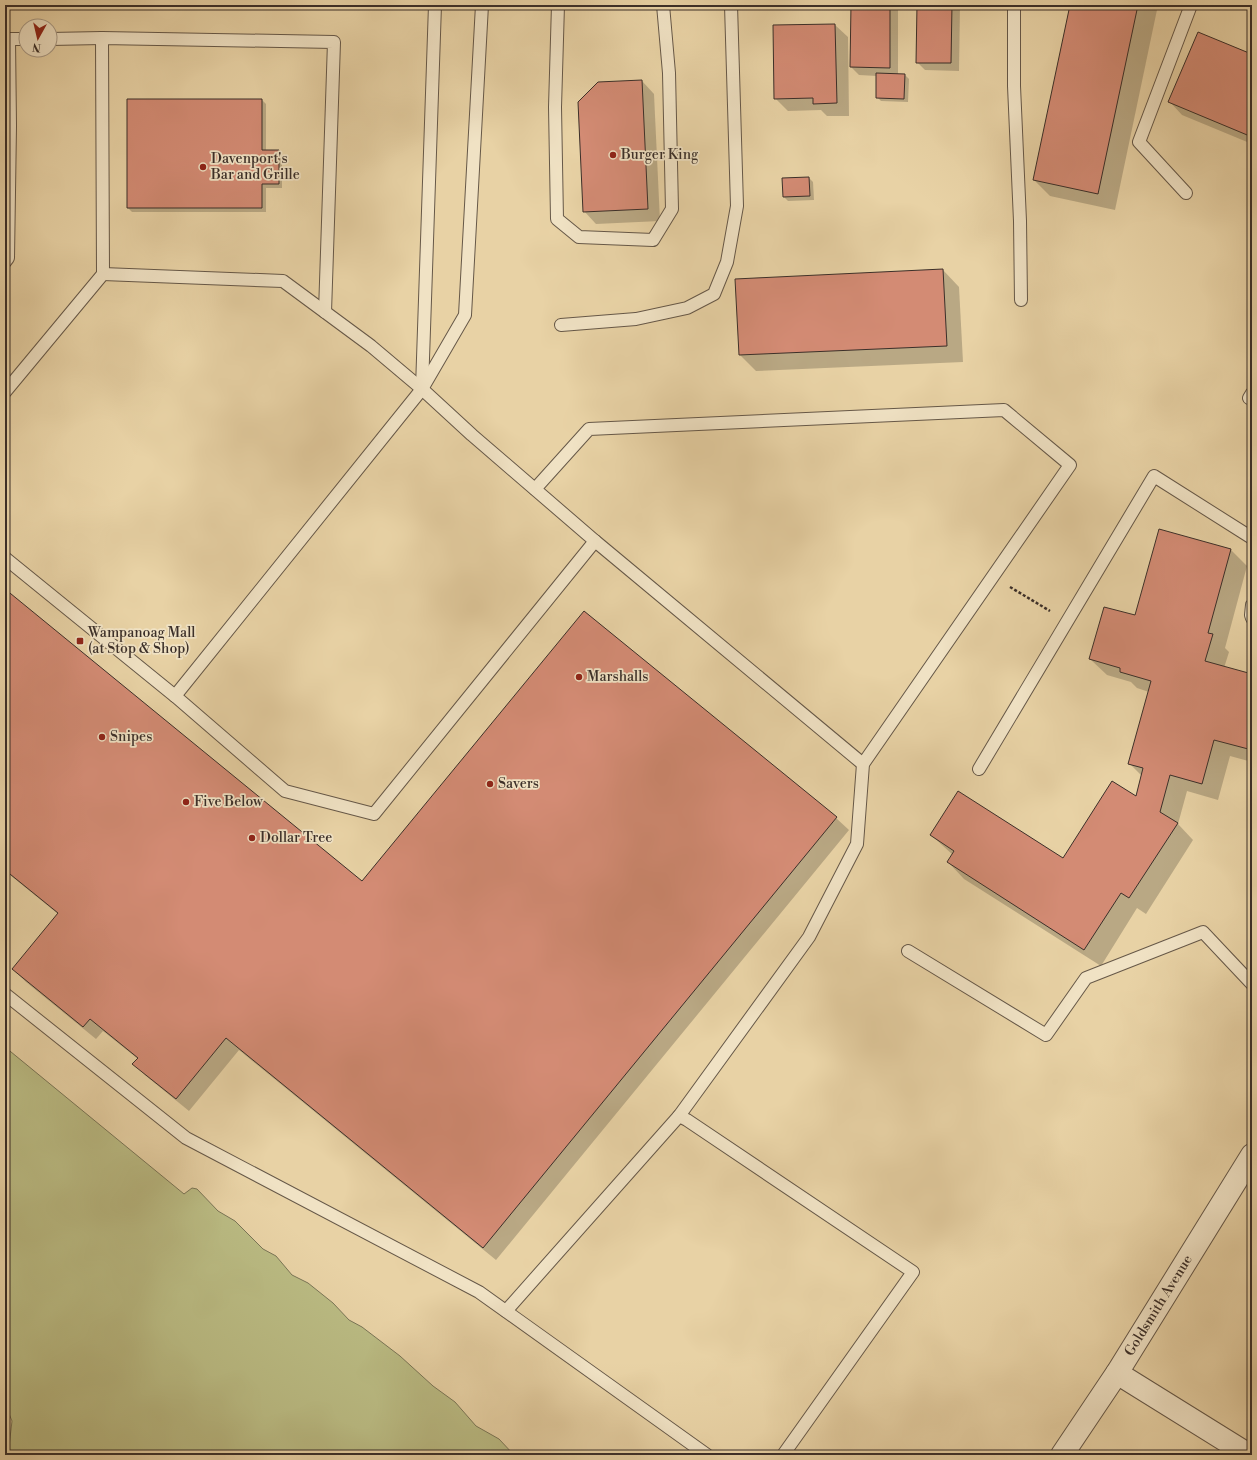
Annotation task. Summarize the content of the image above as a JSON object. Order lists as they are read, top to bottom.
{
  "streets": {
    "street": ["Goldsmith Avenue"]
  },
  "places": {
    "other": [
      "Burger King",
      "Davenport's Bar and Grille",
      "Marshalls",
      "Snipes",
      "Savers",
      "Five Below",
      "Dollar Tree"
    ],
    "transit": ["Wampanoag Mall (at Stop & Shop)"]
  },
  "north": "bottom"
}
